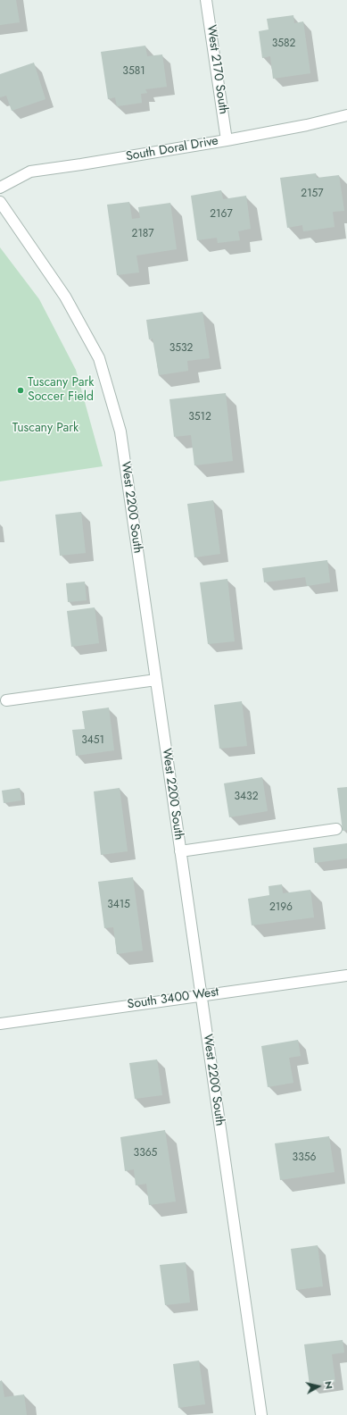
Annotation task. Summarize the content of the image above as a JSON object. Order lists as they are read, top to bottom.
{
  "streets": {
    "street": [
      "West 2170 South",
      "South Doral Drive",
      "West 2200 South",
      "South 3400 West"
    ]
  },
  "crossings": [
    ["West 2170 South", "South Doral Drive"],
    ["West 2200 South", "South 3400 West"]
  ],
  "parks": ["Tuscany Park"],
  "places": ["Tuscany Park Soccer Field"],
  "house_numbers": [
    "3582",
    "3581",
    "2157",
    "2167",
    "2187",
    "3532",
    "3512",
    "3451",
    "3432",
    "3415",
    "2196",
    "3365",
    "3356"
  ],
  "north": "right"
}
